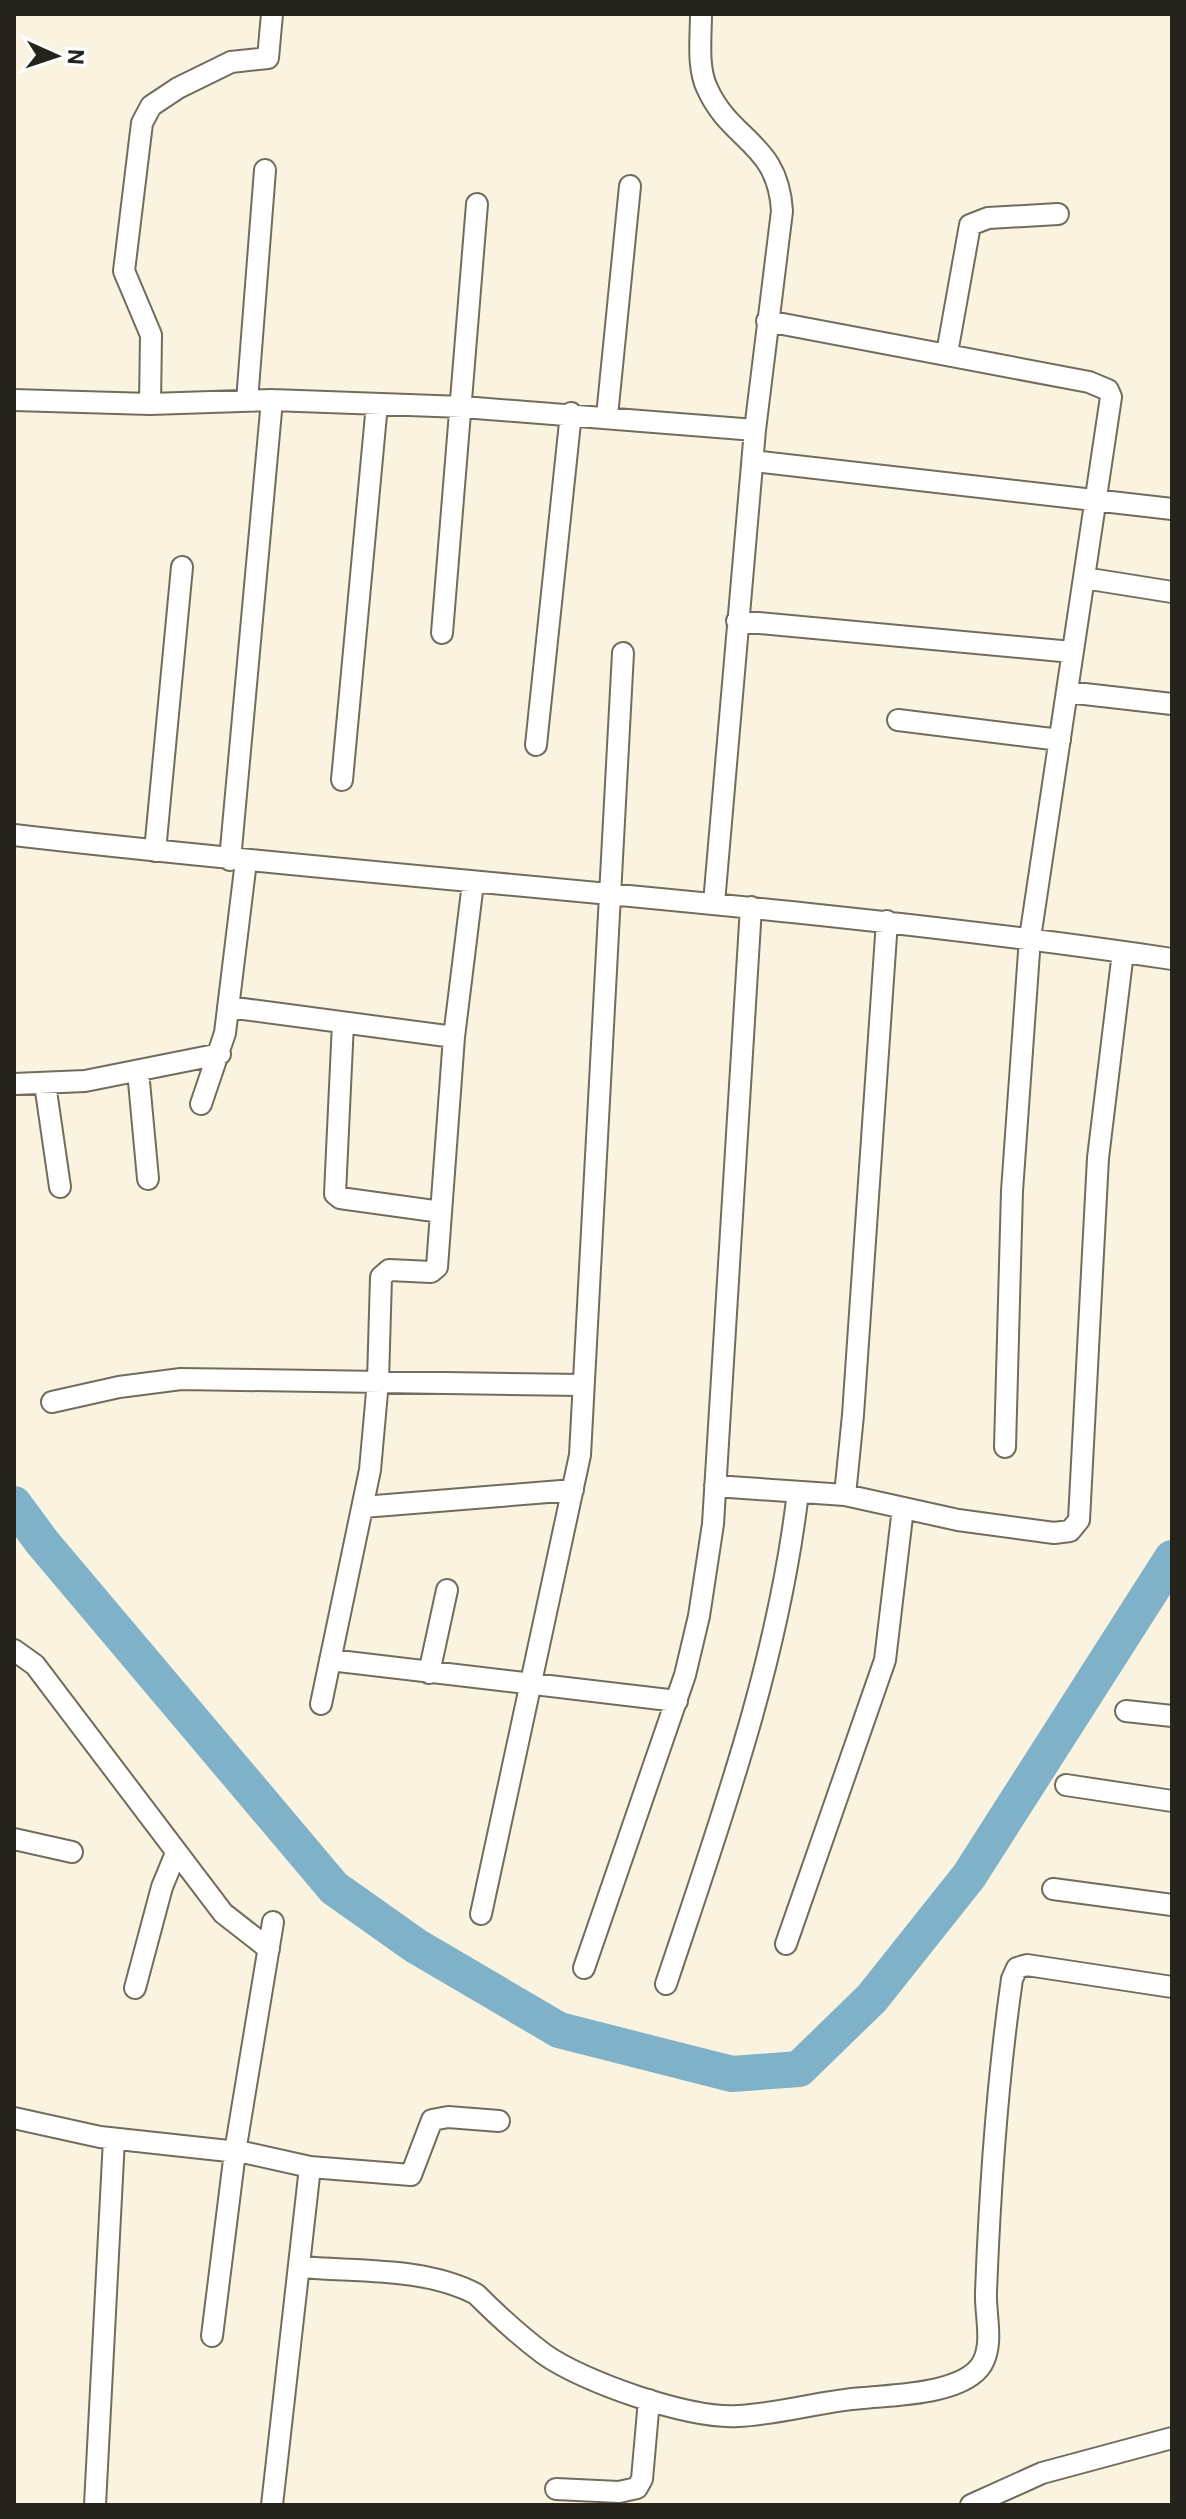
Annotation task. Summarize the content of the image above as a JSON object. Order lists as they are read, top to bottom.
{
  "north": "right"
}
